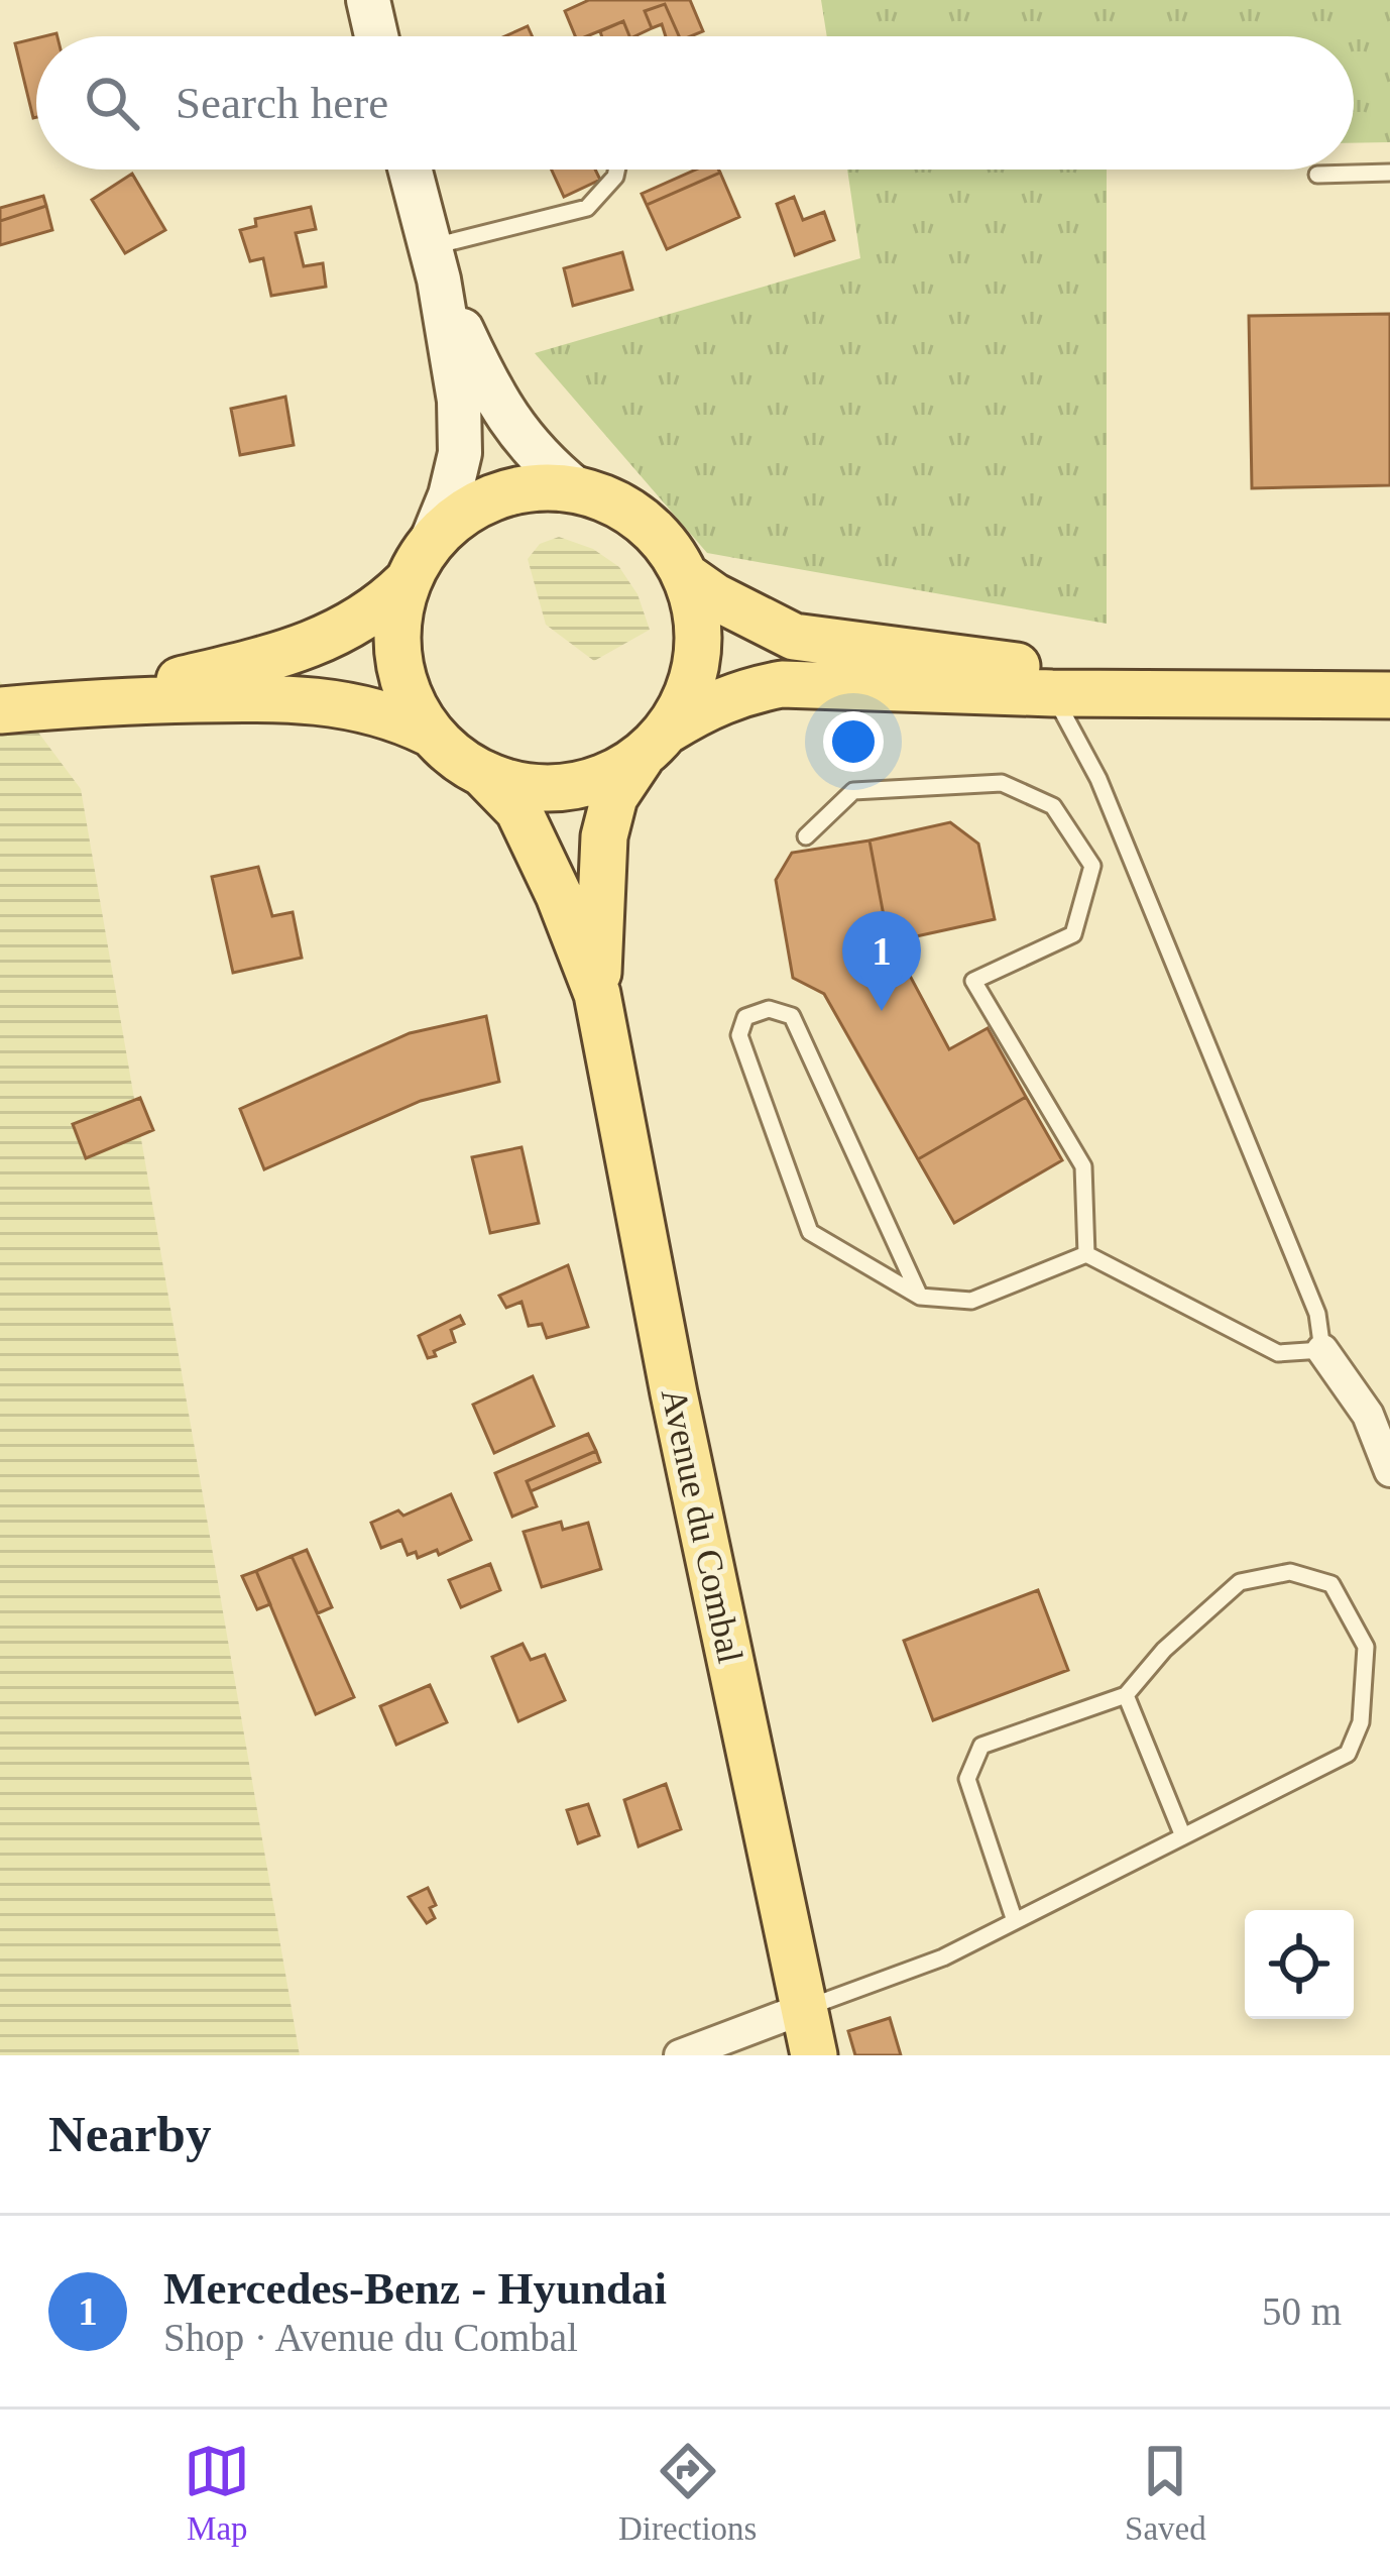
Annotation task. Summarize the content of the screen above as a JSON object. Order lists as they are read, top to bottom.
{
  "streets": {
    "main road": ["Avenue du Combal"]
  },
  "page": {
    "search": "Search here",
    "pins": "1",
    "heading": "Nearby",
    "list": [
      {
        "mark": "1",
        "name": "Mercedes-Benz - Hyundai",
        "note": "Shop · Avenue du Combal",
        "value": "50 m"
      }
    ],
    "nav": ["Map", "Directions", "Saved"]
  }
}
